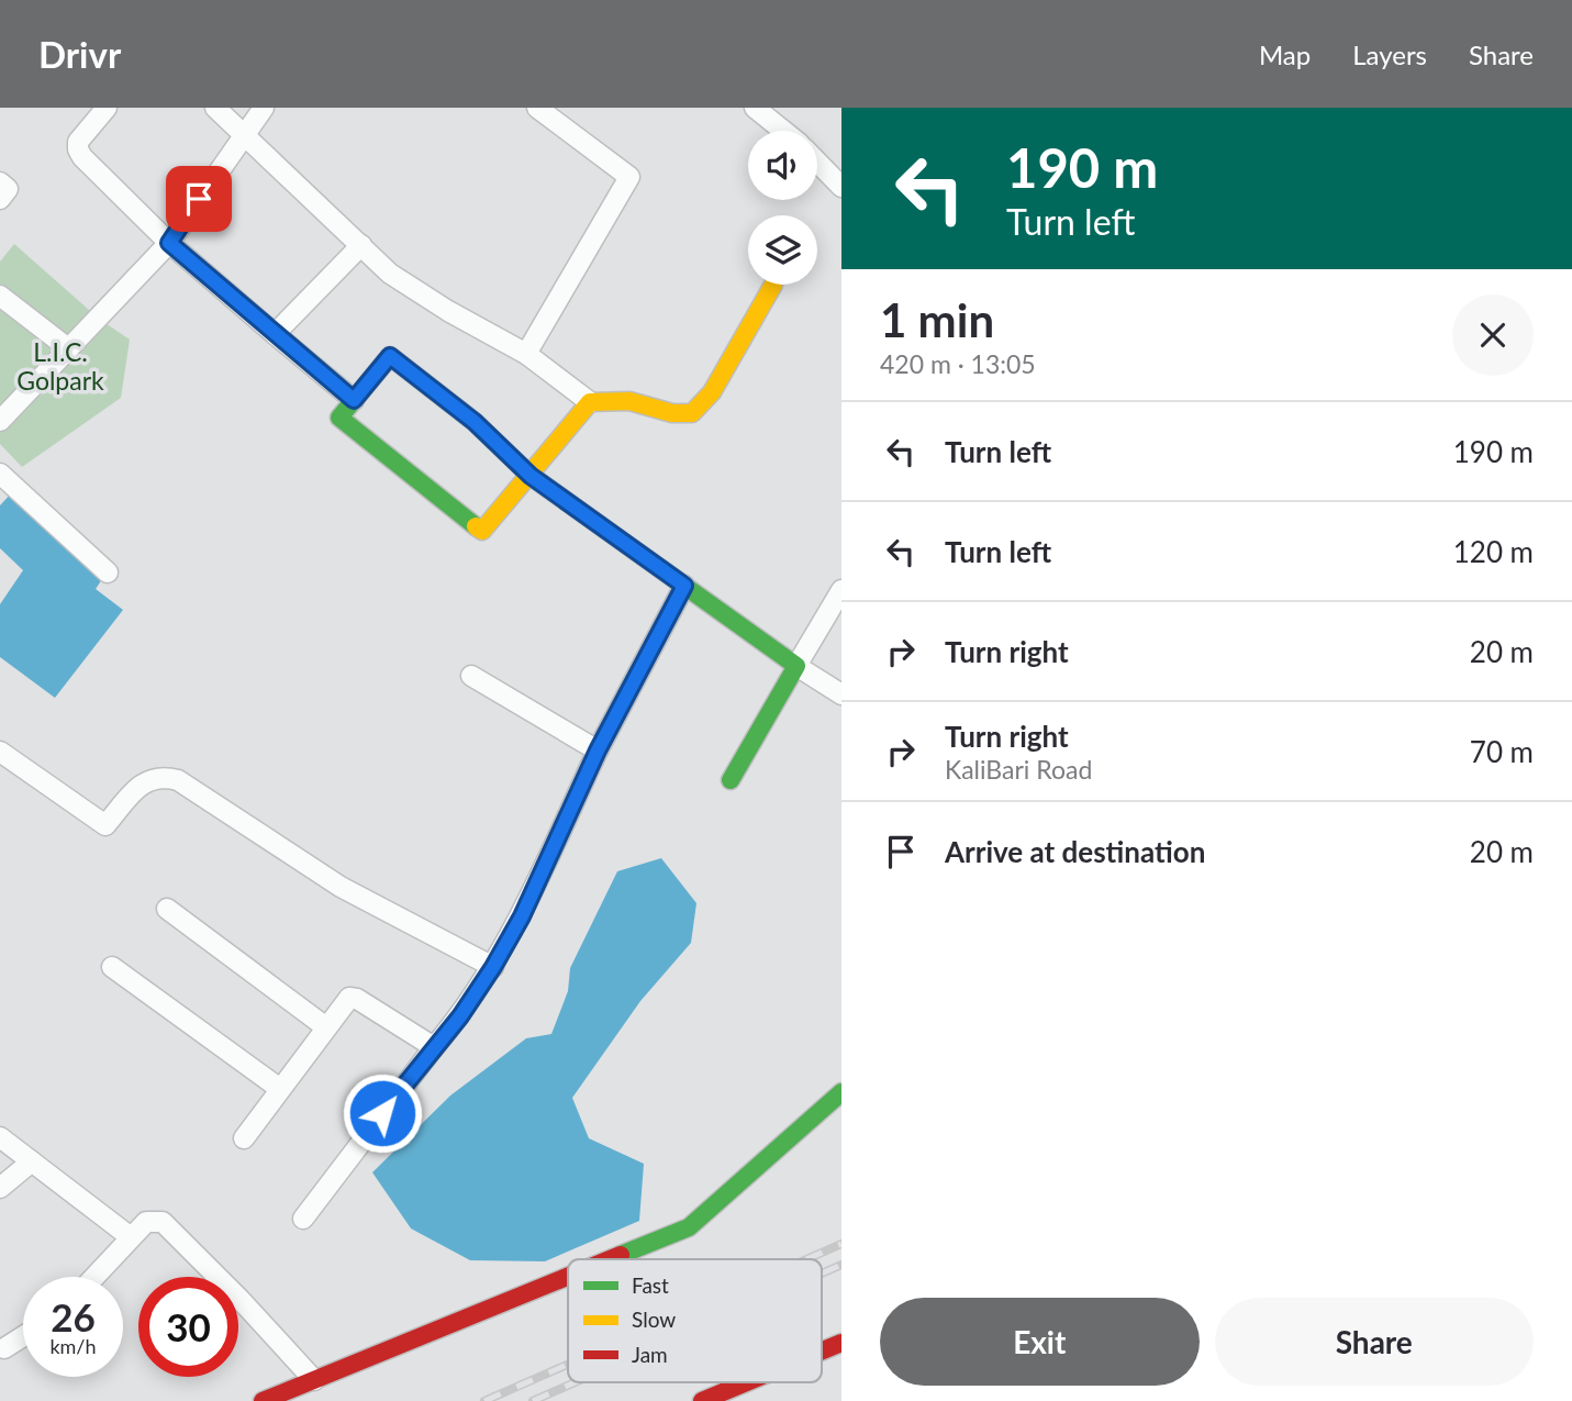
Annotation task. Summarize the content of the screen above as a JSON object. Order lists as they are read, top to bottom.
{
  "parks": ["L.I.C. Golpark"],
  "legend": ["Fast", "Slow", "Jam"],
  "page": {
    "header": "Drivr",
    "nav": ["Map", "Layers", "Share"],
    "turn": ["190 m", "Turn left"],
    "heading": ["1 min", "420 m · 13:05"],
    "list": [
      {
        "name": "Turn left",
        "value": "190 m"
      },
      {
        "name": "Turn left",
        "value": "120 m"
      },
      {
        "name": "Turn right",
        "value": "20 m"
      },
      {
        "name": "Turn right",
        "note": "KaliBari Road",
        "value": "70 m"
      },
      {
        "name": "Arrive at destination",
        "value": "20 m"
      }
    ],
    "speed": "26 km/h",
    "limit": "30",
    "buttons": ["Exit", "Share"]
  }
}
